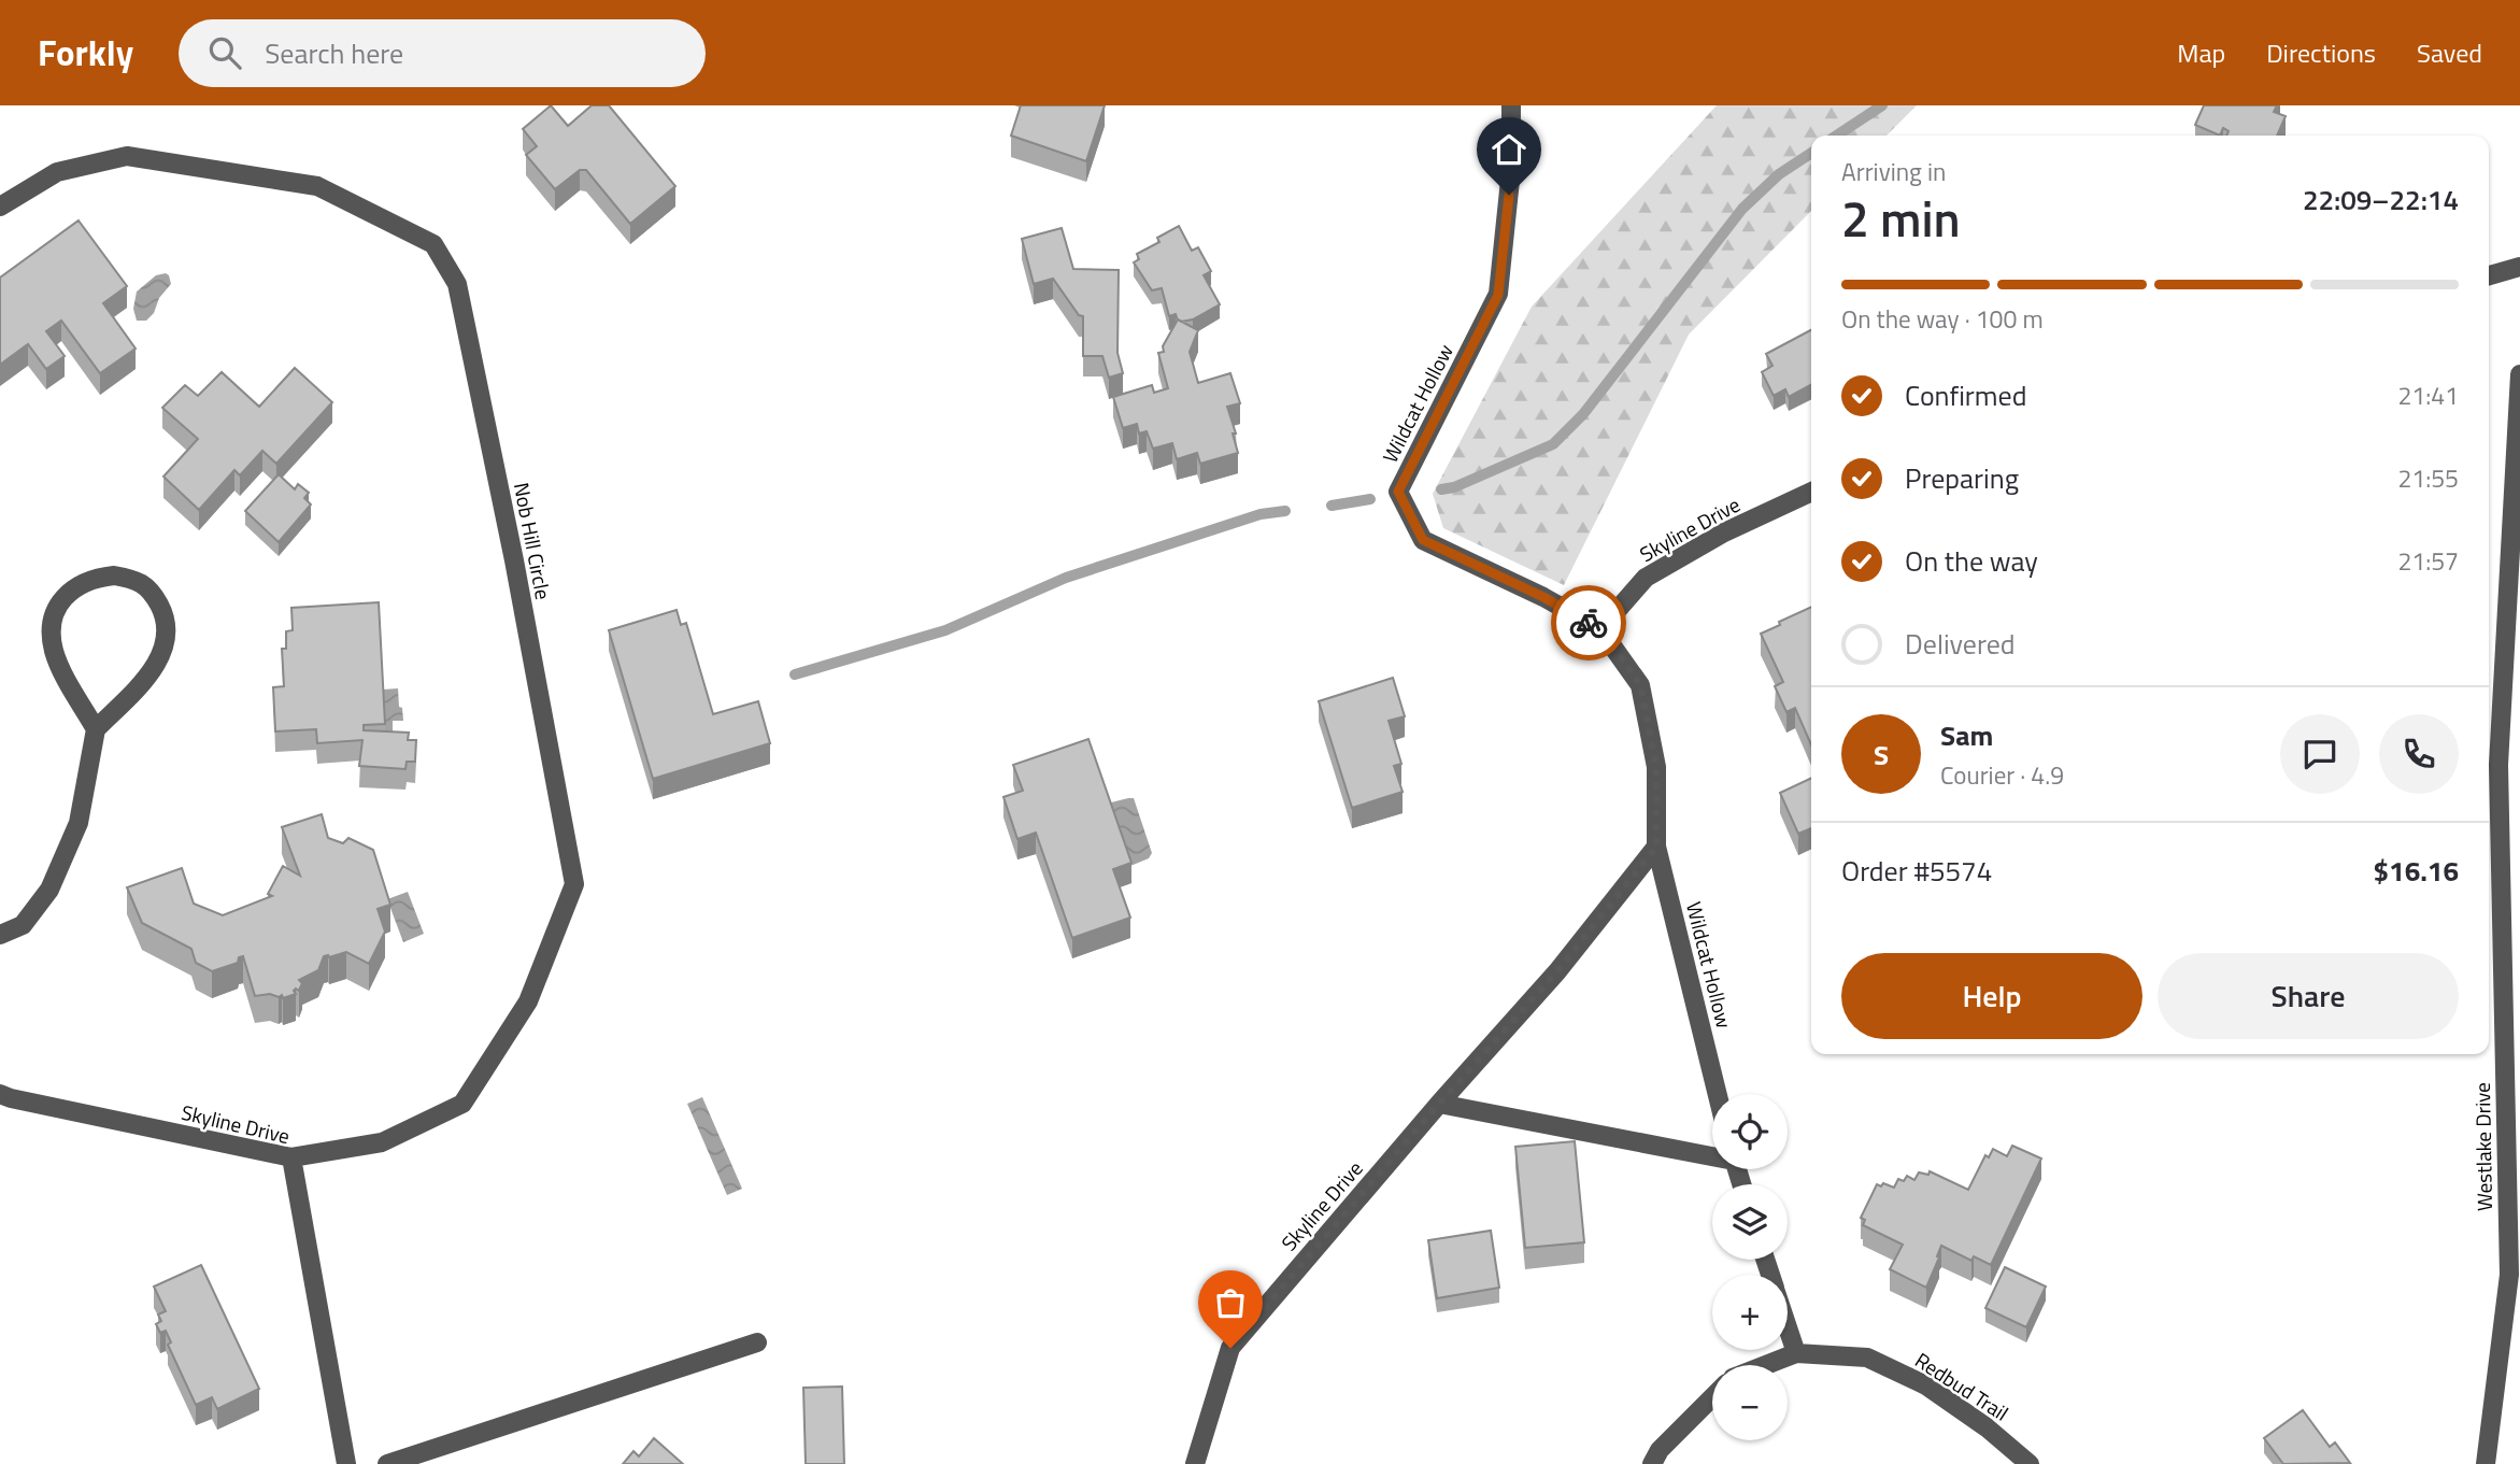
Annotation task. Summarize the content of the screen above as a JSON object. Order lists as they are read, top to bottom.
{
  "streets": {
    "street": [
      "Wildcat Hollow",
      "Skyline Drive",
      "Nob Hill Circle",
      "Westlake Drive",
      "Redbud Trail"
    ]
  },
  "crossings": [
    ["Wildcat Hollow", "Skyline Drive"],
    ["Skyline Drive", "Nob Hill Circle"]
  ],
  "page": {
    "header": "Forkly",
    "search": "Search here",
    "nav": ["Map", "Directions", "Saved"],
    "heading": ["2 min", "Arriving in", "22:09–22:14"],
    "panel": [
      "Sam",
      "Courier · 4.9",
      "Order #5574",
      "$16.16"
    ],
    "bar": "On the way · 100 m",
    "list": [
      ["Confirmed", "21:41"],
      ["Preparing", "21:55"],
      ["On the way", "21:57"],
      "Delivered"
    ],
    "round": "S",
    "buttons": ["Help", "Share"],
    "map_buttons": ["+", "−"]
  }
}
